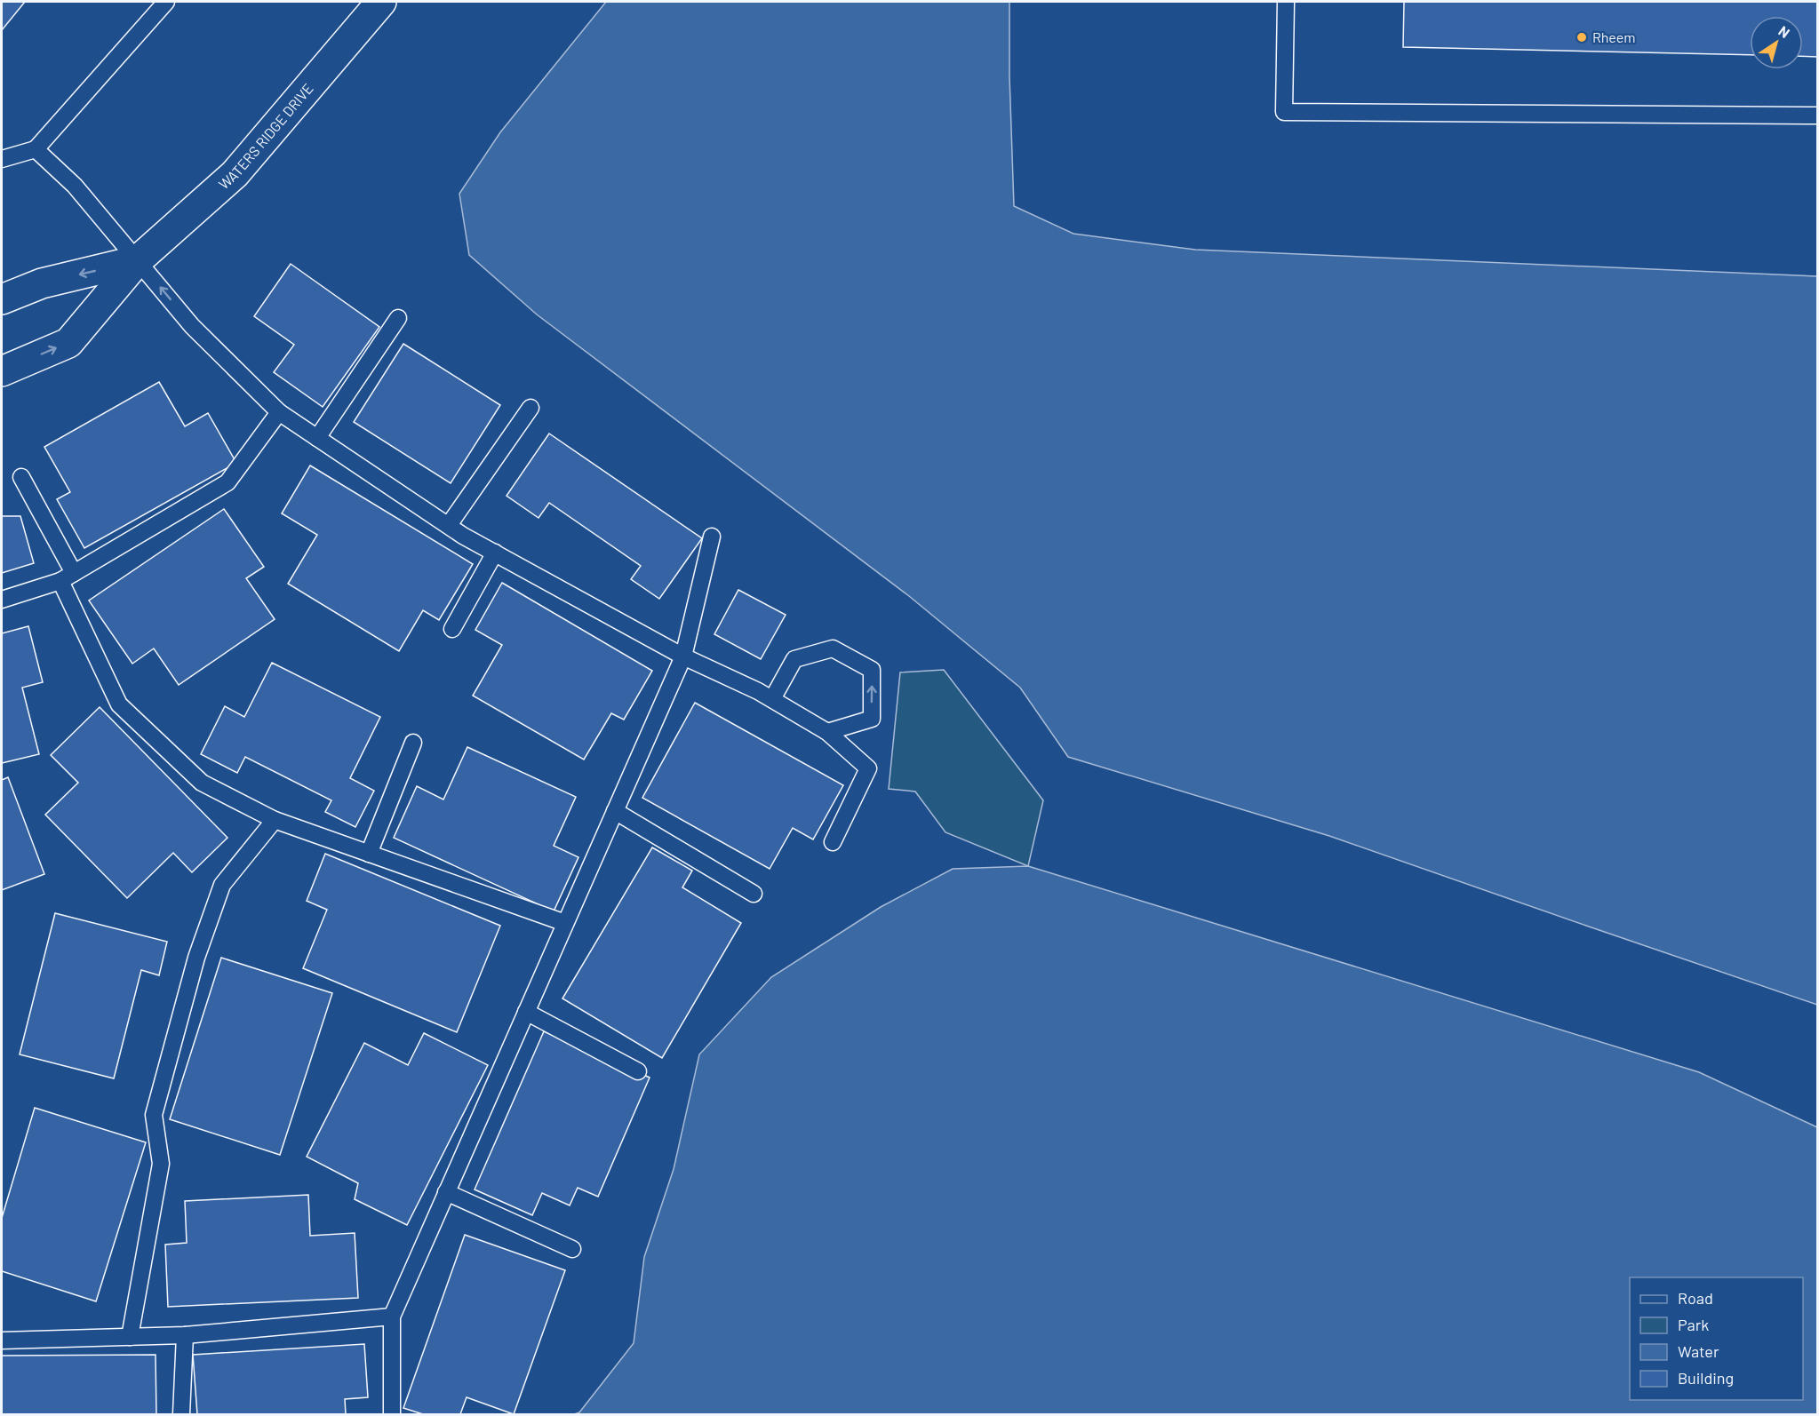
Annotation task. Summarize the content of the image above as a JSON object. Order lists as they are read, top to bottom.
{
  "streets": {
    "street": ["WATERS RIDGE DRIVE"]
  },
  "places": ["Rheem"],
  "legend": [
    "Road",
    "Park",
    "Water",
    "Building"
  ],
  "north": "top right"
}
